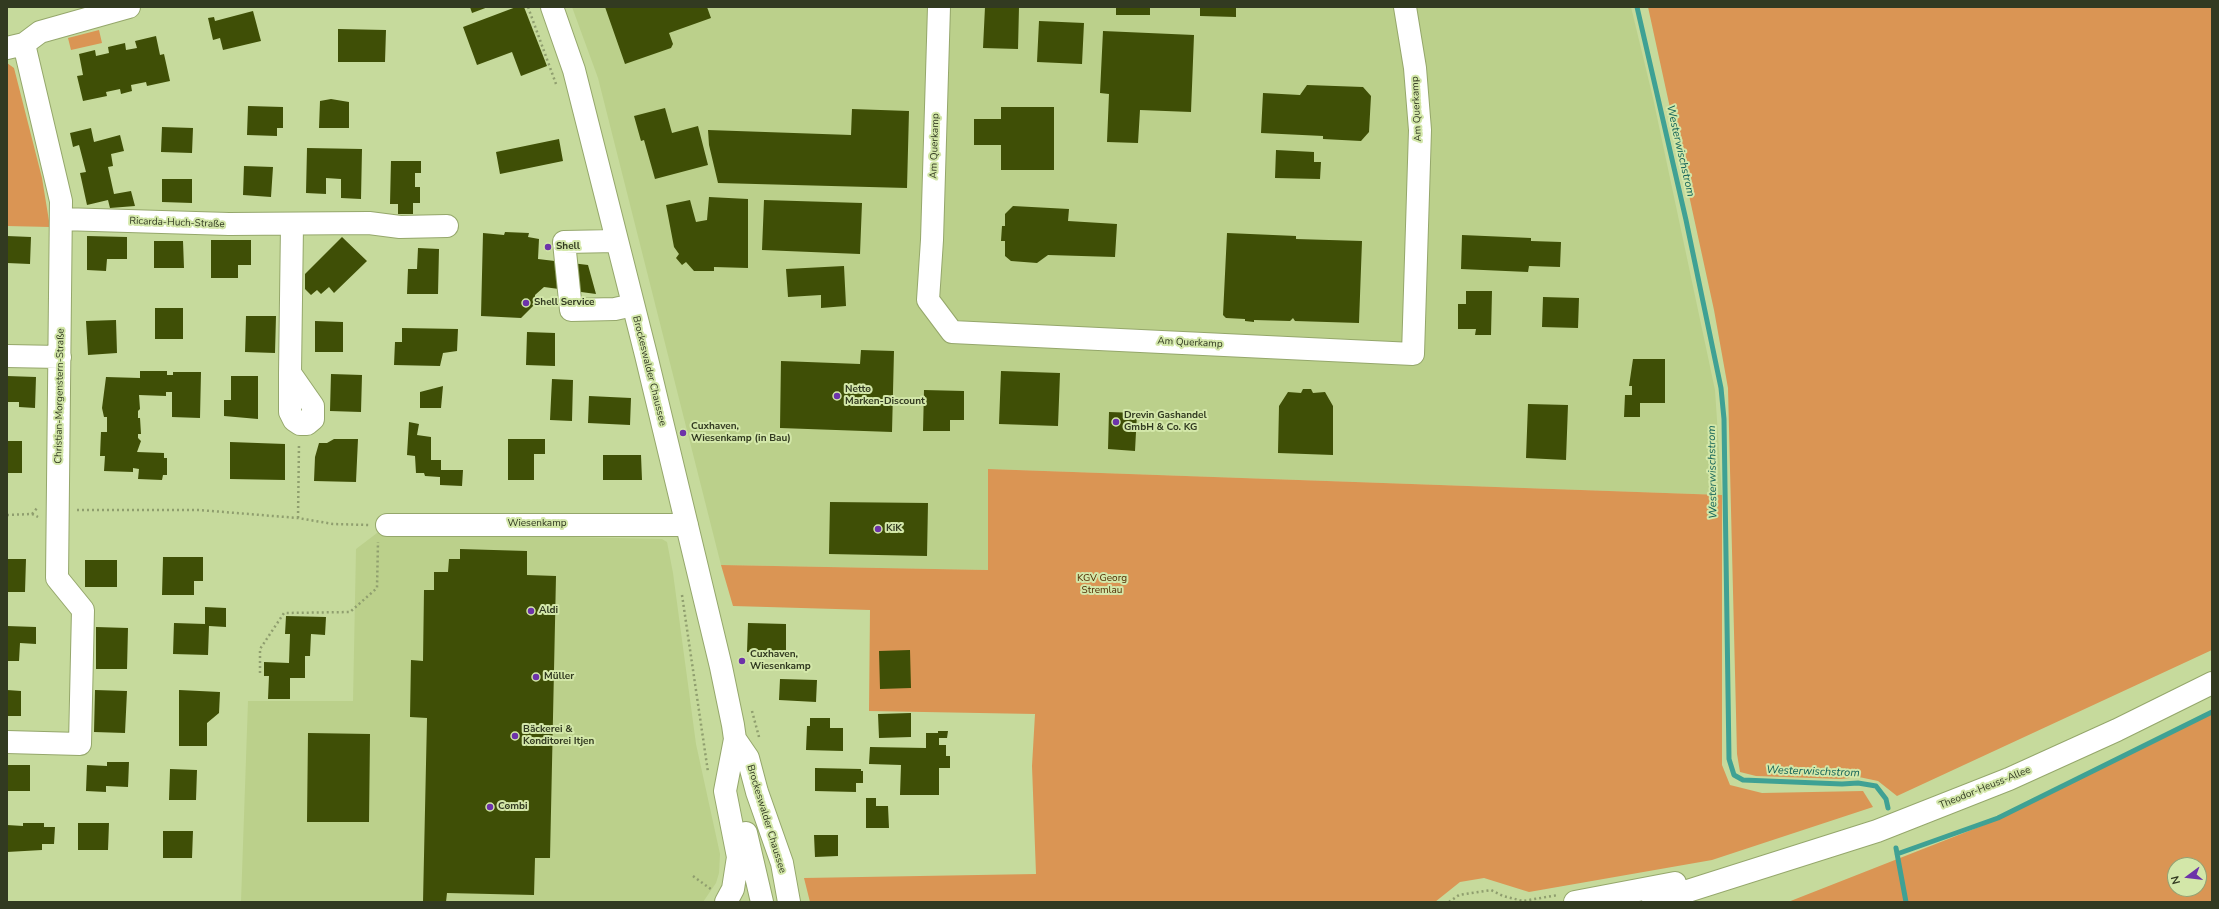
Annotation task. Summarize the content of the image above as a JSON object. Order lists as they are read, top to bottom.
{
  "streets": {
    "street": [
      "Am Querkamp",
      "Ricarda-Huch-Straße",
      "Brockeswalder Chaussee",
      "Christian-Morgenstern-Straße",
      "Wiesenkamp",
      "Theodor-Heuss-Allee"
    ]
  },
  "crossings": [
    ["Ricarda-Huch-Straße", "Christian-Morgenstern-Straße"],
    ["Brockeswalder Chaussee", "Wiesenkamp"]
  ],
  "water": ["Westerwischstrom"],
  "parks": ["KGV Georg Stremlau"],
  "places": [
    "Shell",
    "Shell Service",
    "Netto Marken-Discount",
    "Drevin Gashandel GmbH & Co. KG",
    "Cuxhaven, Wiesenkamp (in Bau)",
    "KiK",
    "Aldi",
    "Cuxhaven, Wiesenkamp",
    "Müller",
    "Bäckerei & Konditorei Itjen",
    "Combi"
  ],
  "north": "left"
}
